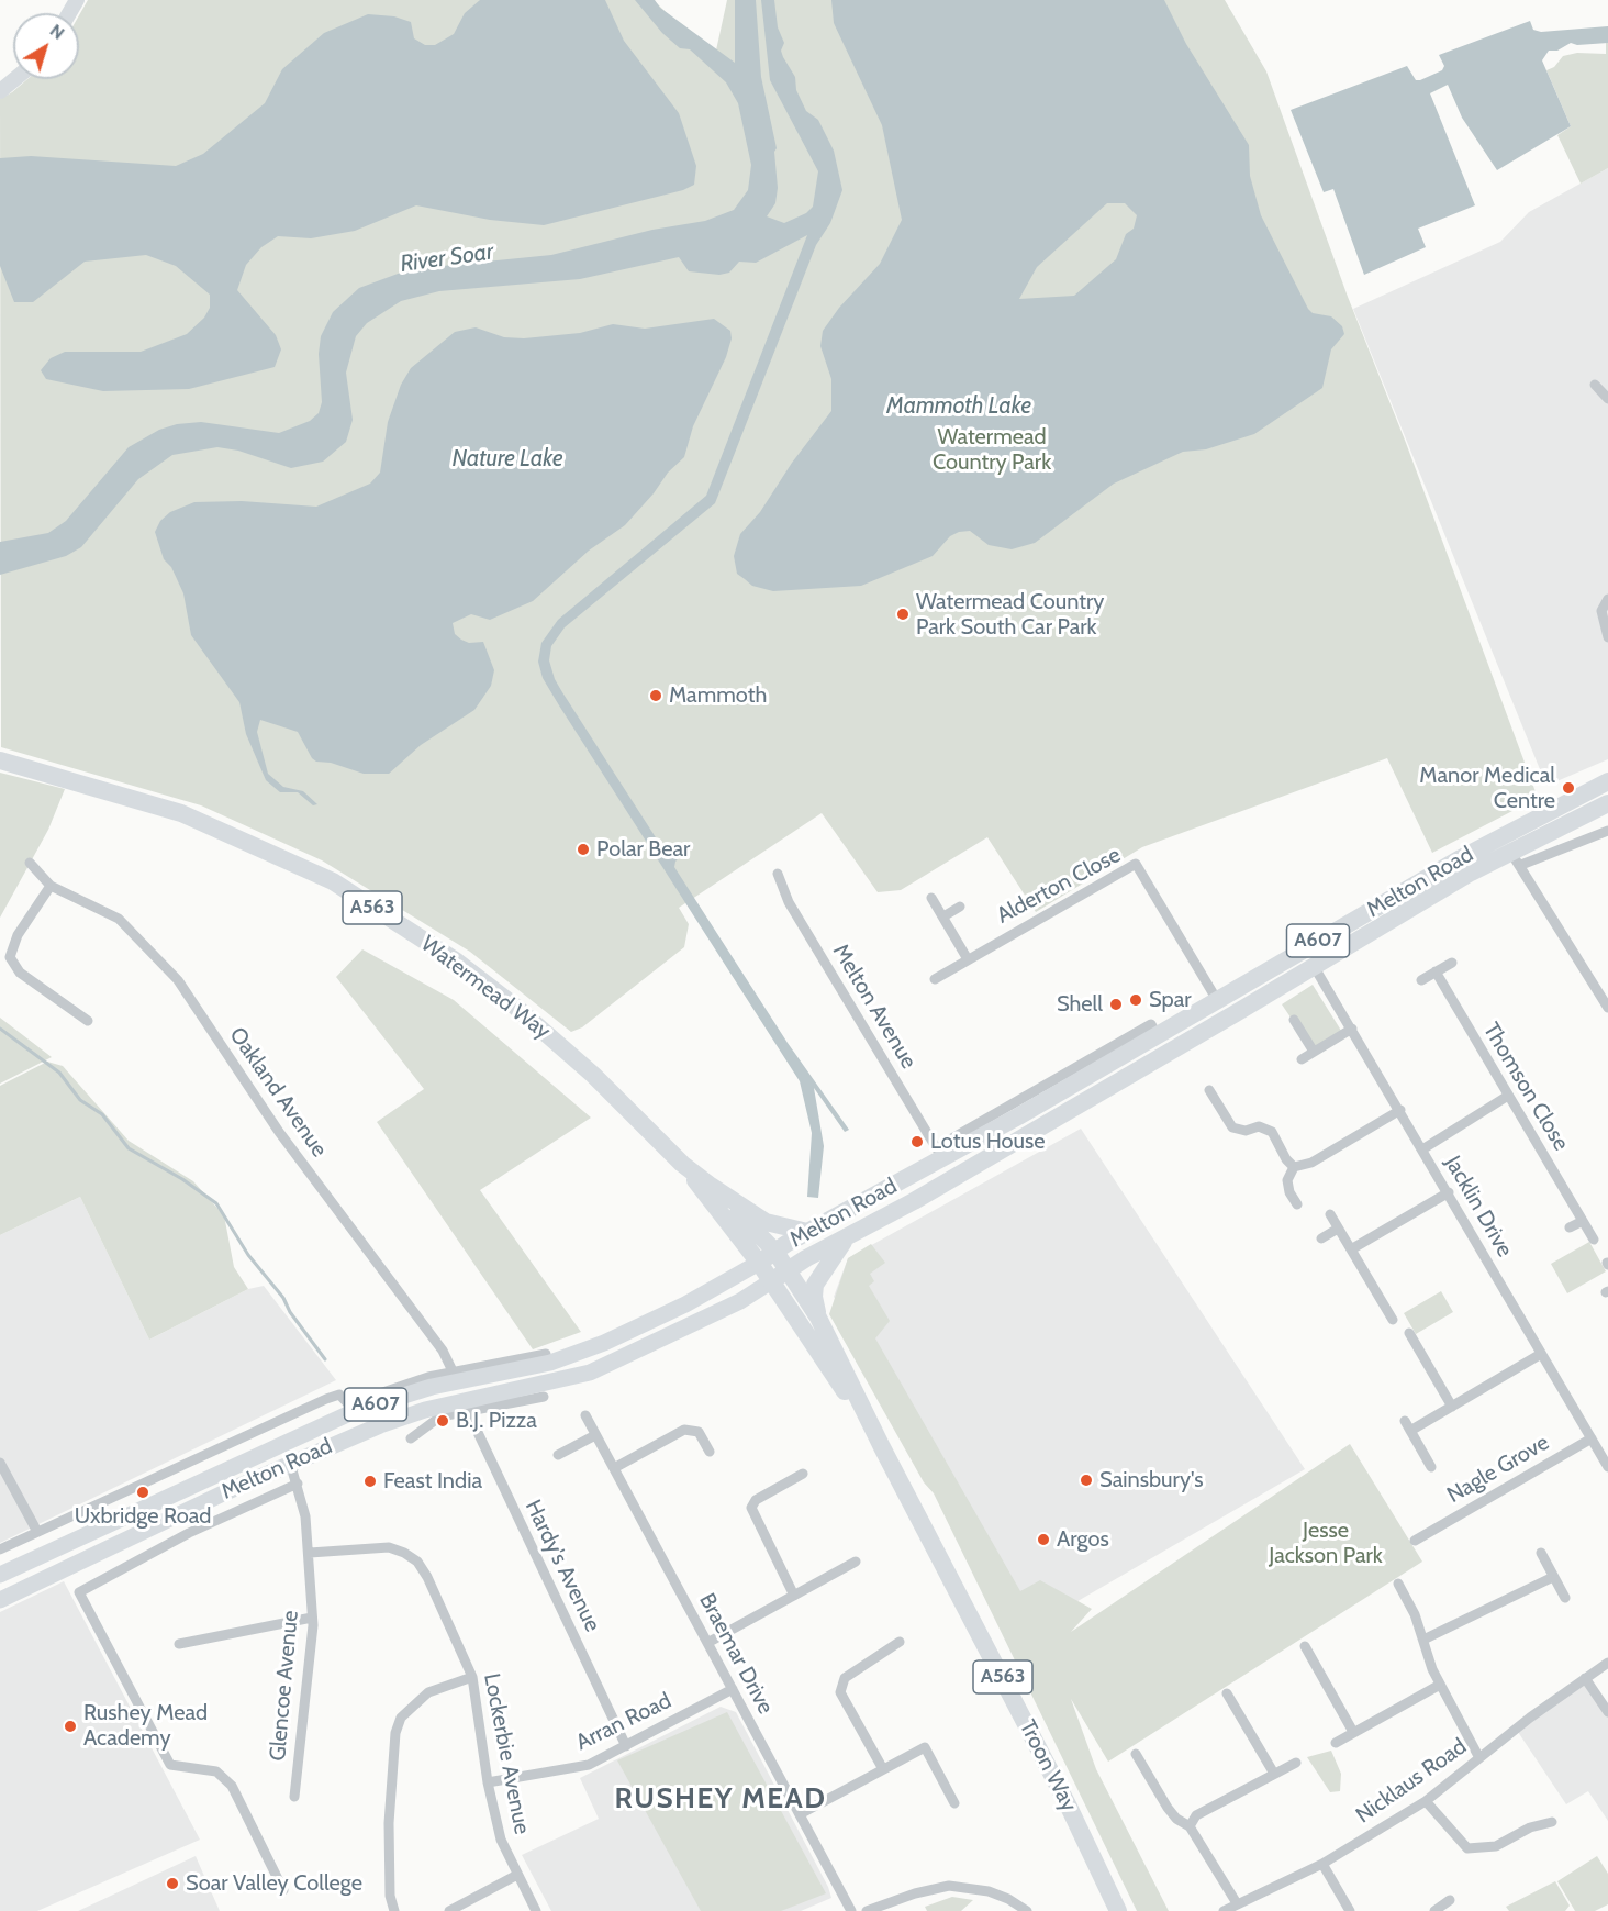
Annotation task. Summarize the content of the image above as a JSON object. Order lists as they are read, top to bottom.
{
  "streets": {
    "highway": [
      "Melton Road",
      "A563",
      "A607",
      "Watermead Way",
      "Troon Way"
    ],
    "street": [
      "Alderton Close",
      "Melton Avenue",
      "Thomson Close",
      "Oakland Avenue",
      "Jacklin Drive",
      "Nagle Grove",
      "Hardy's Avenue",
      "Braemar Drive",
      "Glencoe Avenue",
      "Arran Road",
      "Lockerbie Avenue",
      "Nicklaus Road"
    ]
  },
  "crossings": [
    ["Melton Road", "Alderton Close"],
    ["Melton Road", "Watermead Way"],
    ["Melton Road", "Melton Avenue"],
    ["Melton Road", "Oakland Avenue"],
    ["Melton Road", "Jacklin Drive"],
    ["Melton Road", "Hardy's Avenue"],
    ["Melton Road", "Glencoe Avenue"],
    ["Melton Road", "Troon Way"],
    ["Watermead Way", "Troon Way"],
    ["Jacklin Drive", "Nagle Grove"],
    ["Hardy's Avenue", "Arran Road"],
    ["Braemar Drive", "Arran Road"],
    ["Glencoe Avenue", "Lockerbie Avenue"],
    ["Arran Road", "Lockerbie Avenue"]
  ],
  "districts": ["RUSHEY MEAD"],
  "water": ["River Soar", "Mammoth Lake", "Nature Lake"],
  "parks": ["Watermead Country Park", "Jesse Jackson Park"],
  "places": [
    "Watermead Country Park South Car Park",
    "Mammoth",
    "Manor Medical Centre",
    "Polar Bear",
    "Spar",
    "Shell",
    "Lotus House",
    "B.J. Pizza",
    "Sainsbury's",
    "Feast India",
    "Uxbridge Road",
    "Argos",
    "Rushey Mead Academy",
    "Soar Valley College"
  ],
  "north": "top right"
}
